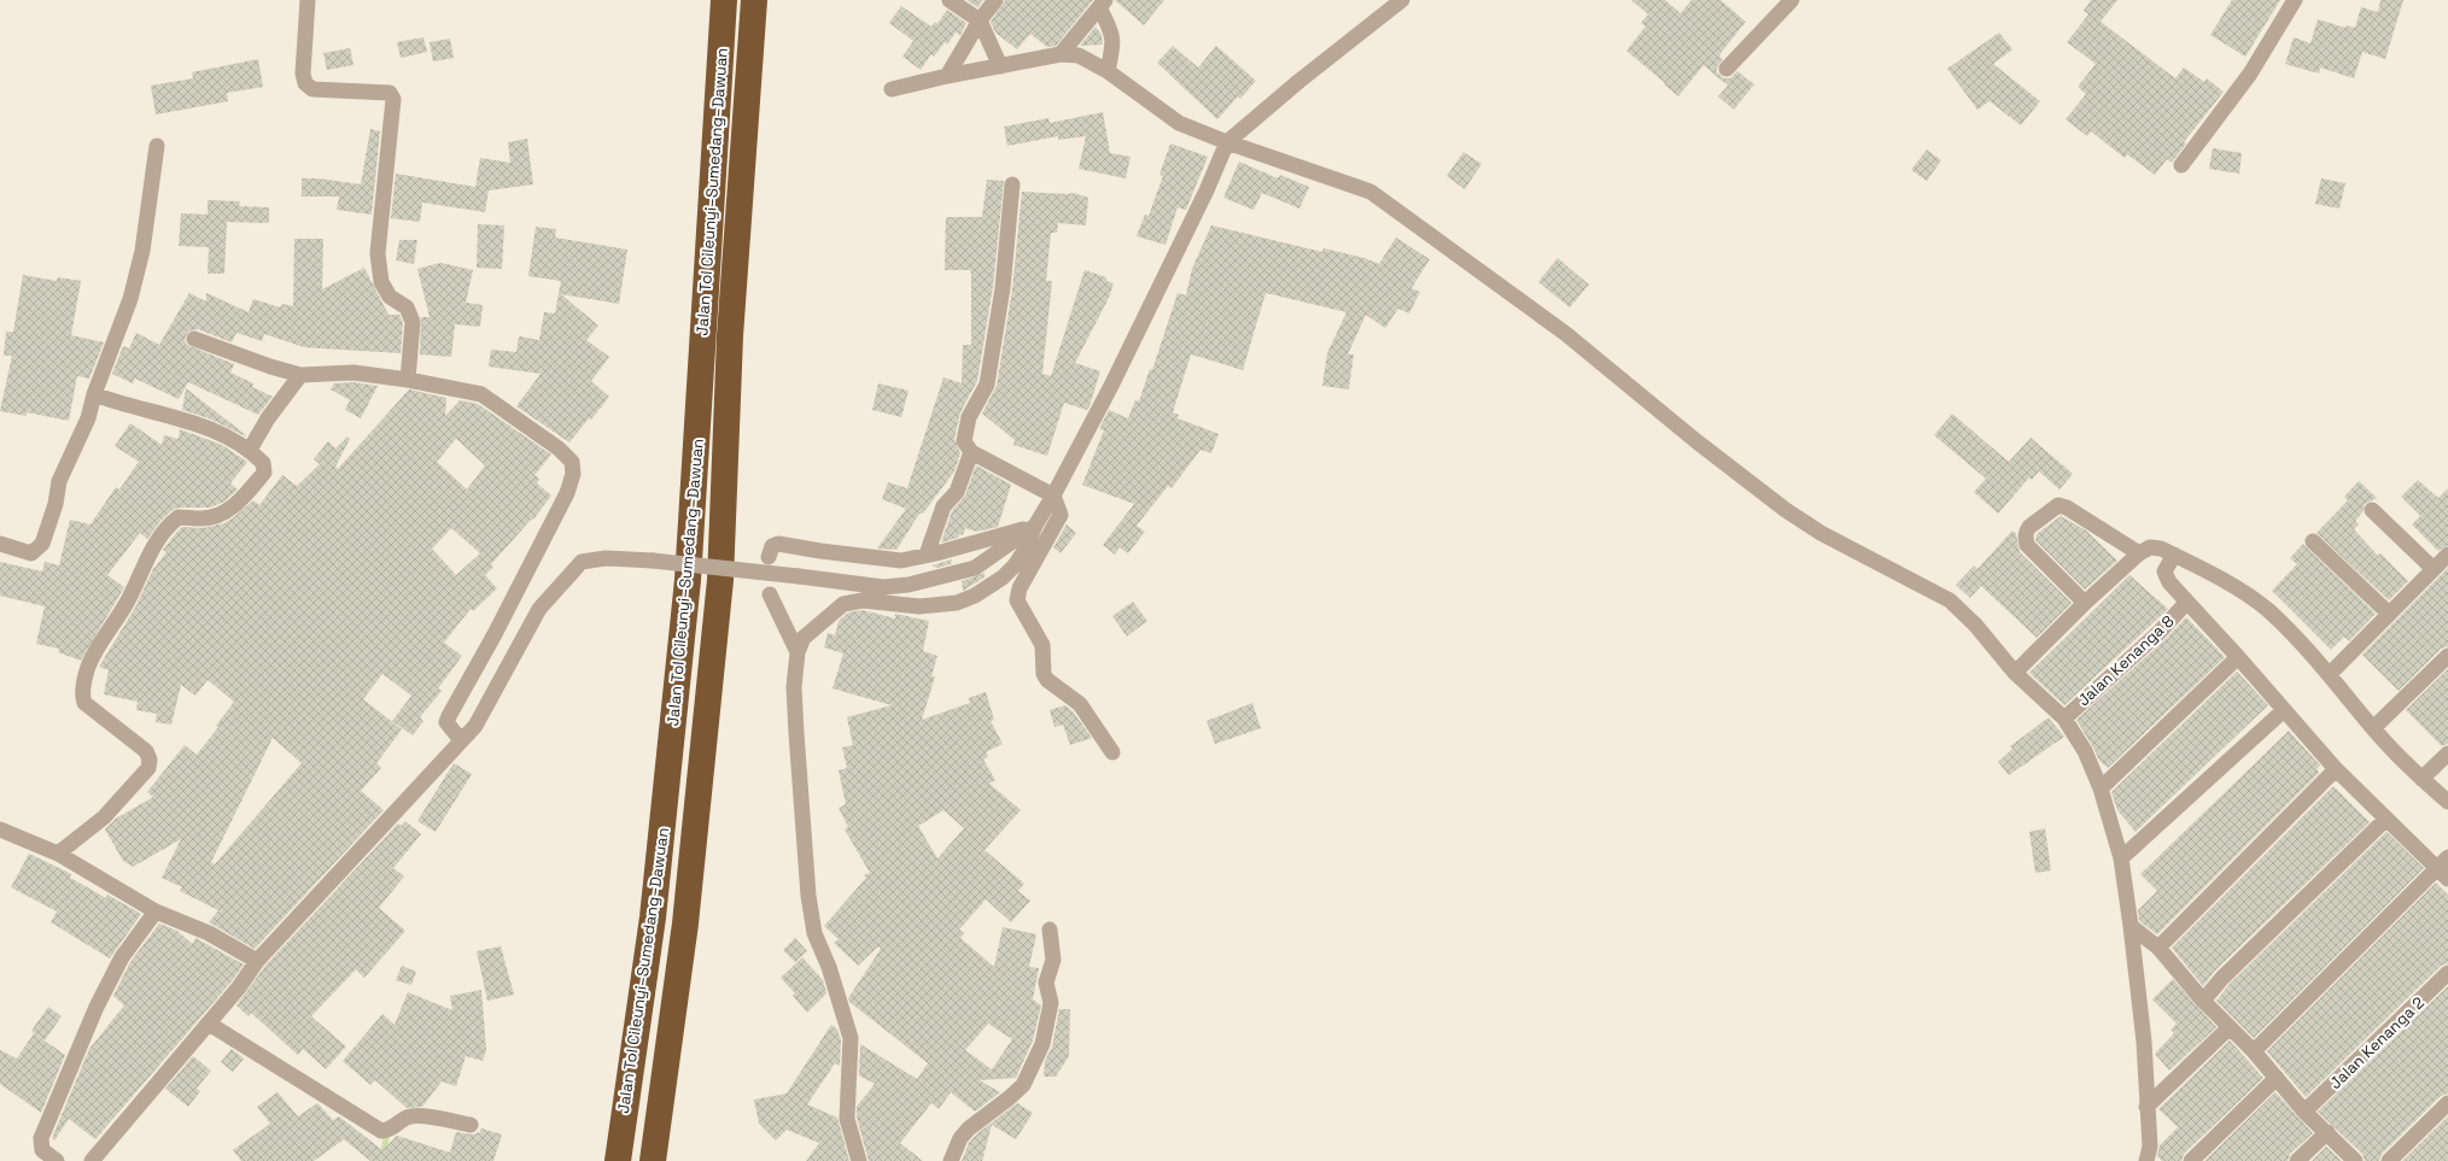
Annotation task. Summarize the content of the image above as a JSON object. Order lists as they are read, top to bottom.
{
  "streets": {
    "highway": ["Jalan Tol Cileunyi–Sumedang–Dawuan"],
    "street": ["Jalan Kenanga 8", "Jalan Kenanga 2"]
  }
}
